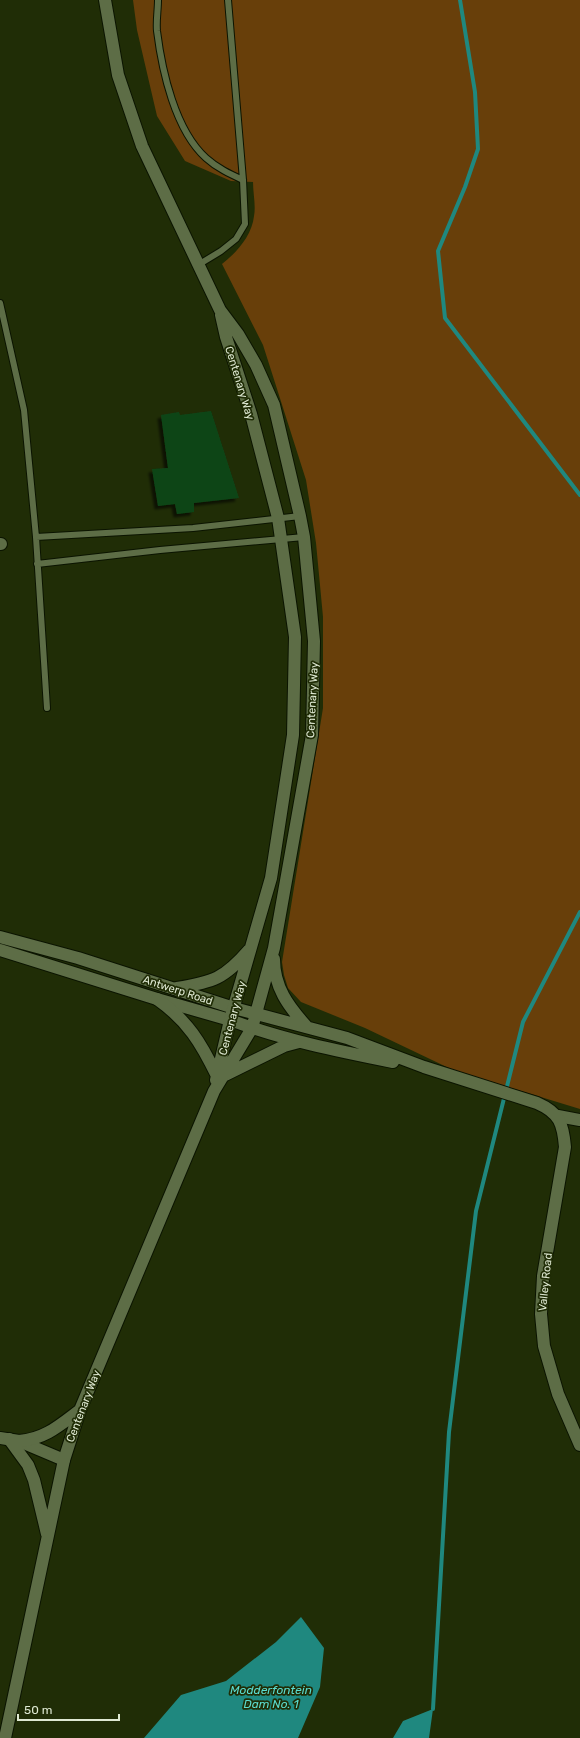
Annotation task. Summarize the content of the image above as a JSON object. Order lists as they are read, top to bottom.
{
  "streets": {
    "main road": ["Centenary Way", "Antwerp Road", "Valley Road"]
  },
  "crossings": [
    ["Centenary Way", "Antwerp Road"],
    ["Antwerp Road", "Valley Road"]
  ],
  "water": ["Modderfontein Dam No. 1"],
  "scale_bar": "50 m"
}
